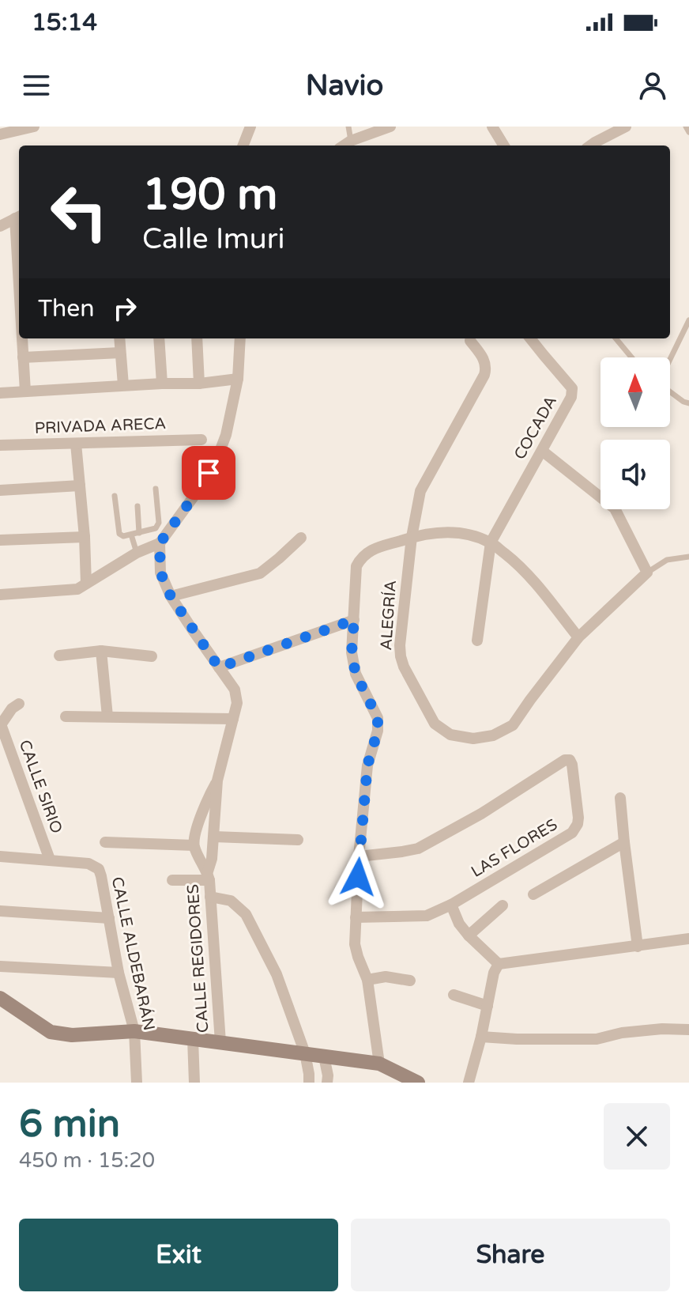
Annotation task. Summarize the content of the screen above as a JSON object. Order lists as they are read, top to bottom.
{
  "streets": {
    "street": [
      "PRIVADA ARECA",
      "COCADA",
      "ALEGRÍA",
      "CALLE SIRIO",
      "LAS FLORES",
      "CALLE ALDEBARÁN",
      "CALLE REGIDORES"
    ]
  },
  "crossings": [
    ["COCADA", "ALEGRÍA"],
    ["CALLE SIRIO", "CALLE ALDEBARÁN"]
  ],
  "north": "top",
  "page": {
    "status": "15:14",
    "header": "Navio",
    "turn": ["190 m", "Calle Imuri"],
    "then": "Then",
    "heading": ["6 min", "450 m · 15:20"],
    "buttons": ["Exit", "Share"]
  }
}
